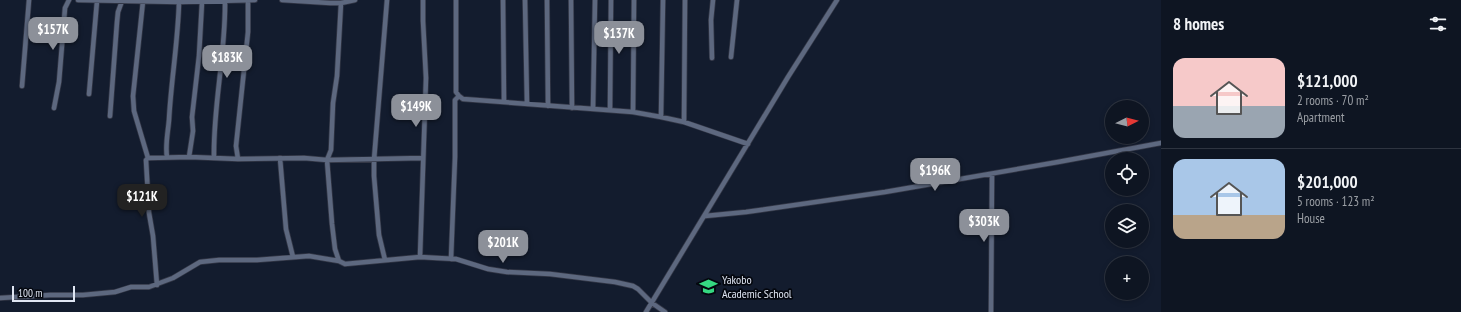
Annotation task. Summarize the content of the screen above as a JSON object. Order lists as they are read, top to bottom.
{
  "places": {
    "school or university": ["Yakobo Academic School"]
  },
  "scale_bar": "100 m",
  "north": "right",
  "page": {
    "heading": "8 homes",
    "price": [
      "$157K",
      "$137K",
      "$183K",
      "$149K",
      "$196K",
      "$121K",
      "$303K",
      "$201K"
    ],
    "list": [
      {
        "name": "$121,000",
        "note": "2 rooms · 70 m² · Apartment"
      },
      {
        "name": "$201,000",
        "note": "5 rooms · 123 m² · House"
      }
    ],
    "map_buttons": "+",
    "scale": "100 m"
  }
}
